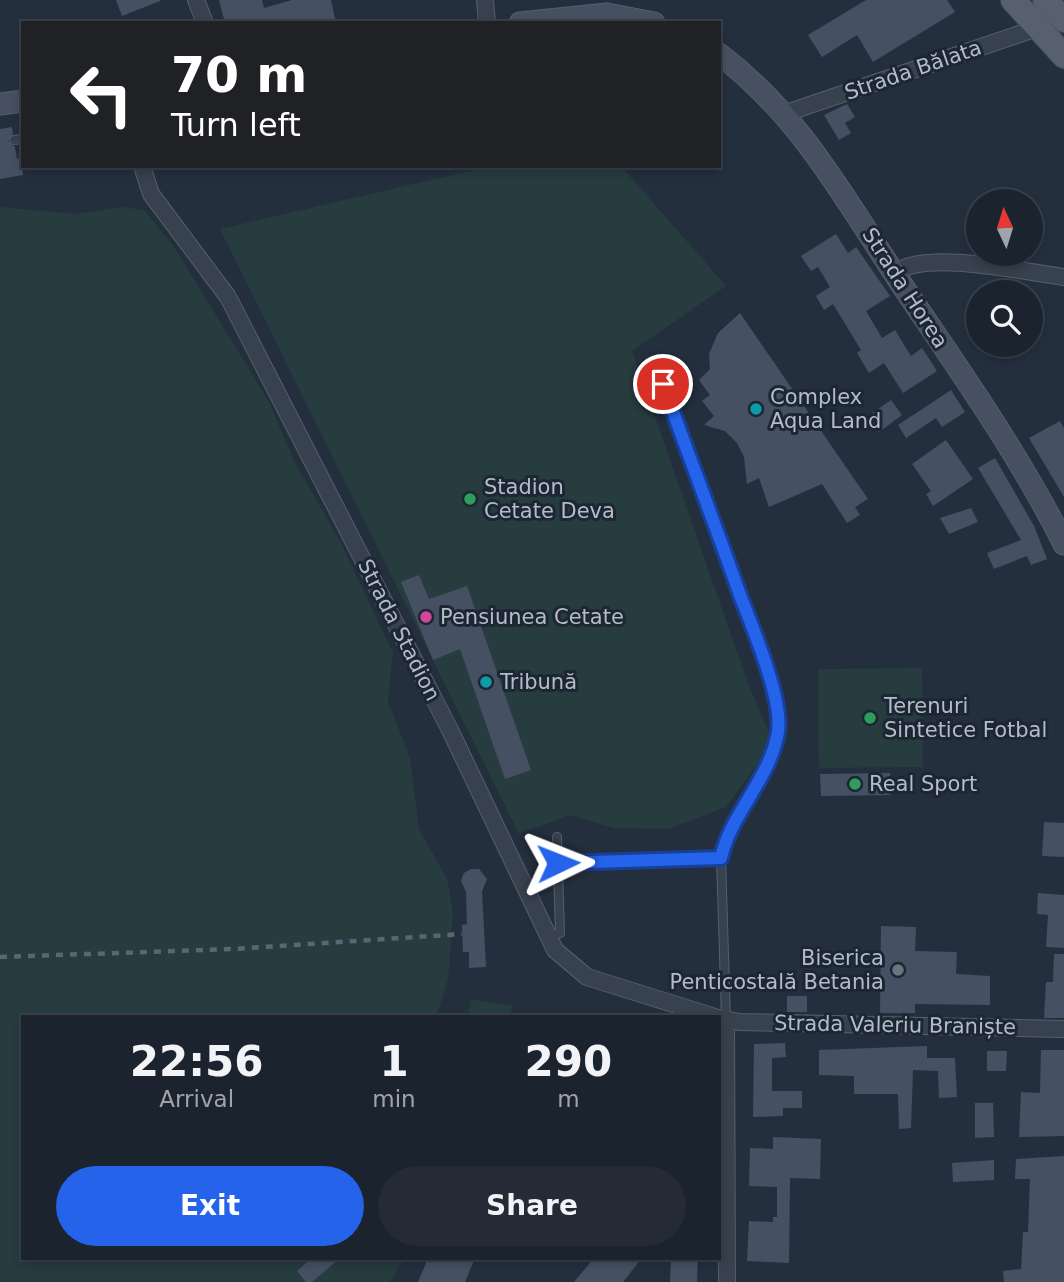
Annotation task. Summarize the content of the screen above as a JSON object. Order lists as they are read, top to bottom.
{
  "streets": {
    "main road": ["Strada Horea"],
    "street": ["Strada Bălata", "Strada Stadion", "Strada Valeriu Braniște"]
  },
  "crossings": [
    ["Strada Bălata", "Strada Horea"]
  ],
  "places": [
    "Complex Aqua Land",
    "Stadion Cetate Deva",
    "Pensiunea Cetate",
    "Tribună",
    "Terenuri Sintetice Fotbal",
    "Real Sport",
    "Biserica Penticostală Betania"
  ],
  "north": "top",
  "page": {
    "turn": ["70 m", "Turn left"],
    "eta": [
      "22:56",
      "Arrival",
      "1",
      "min",
      "290",
      "m"
    ],
    "buttons": ["Exit", "Share"]
  }
}
